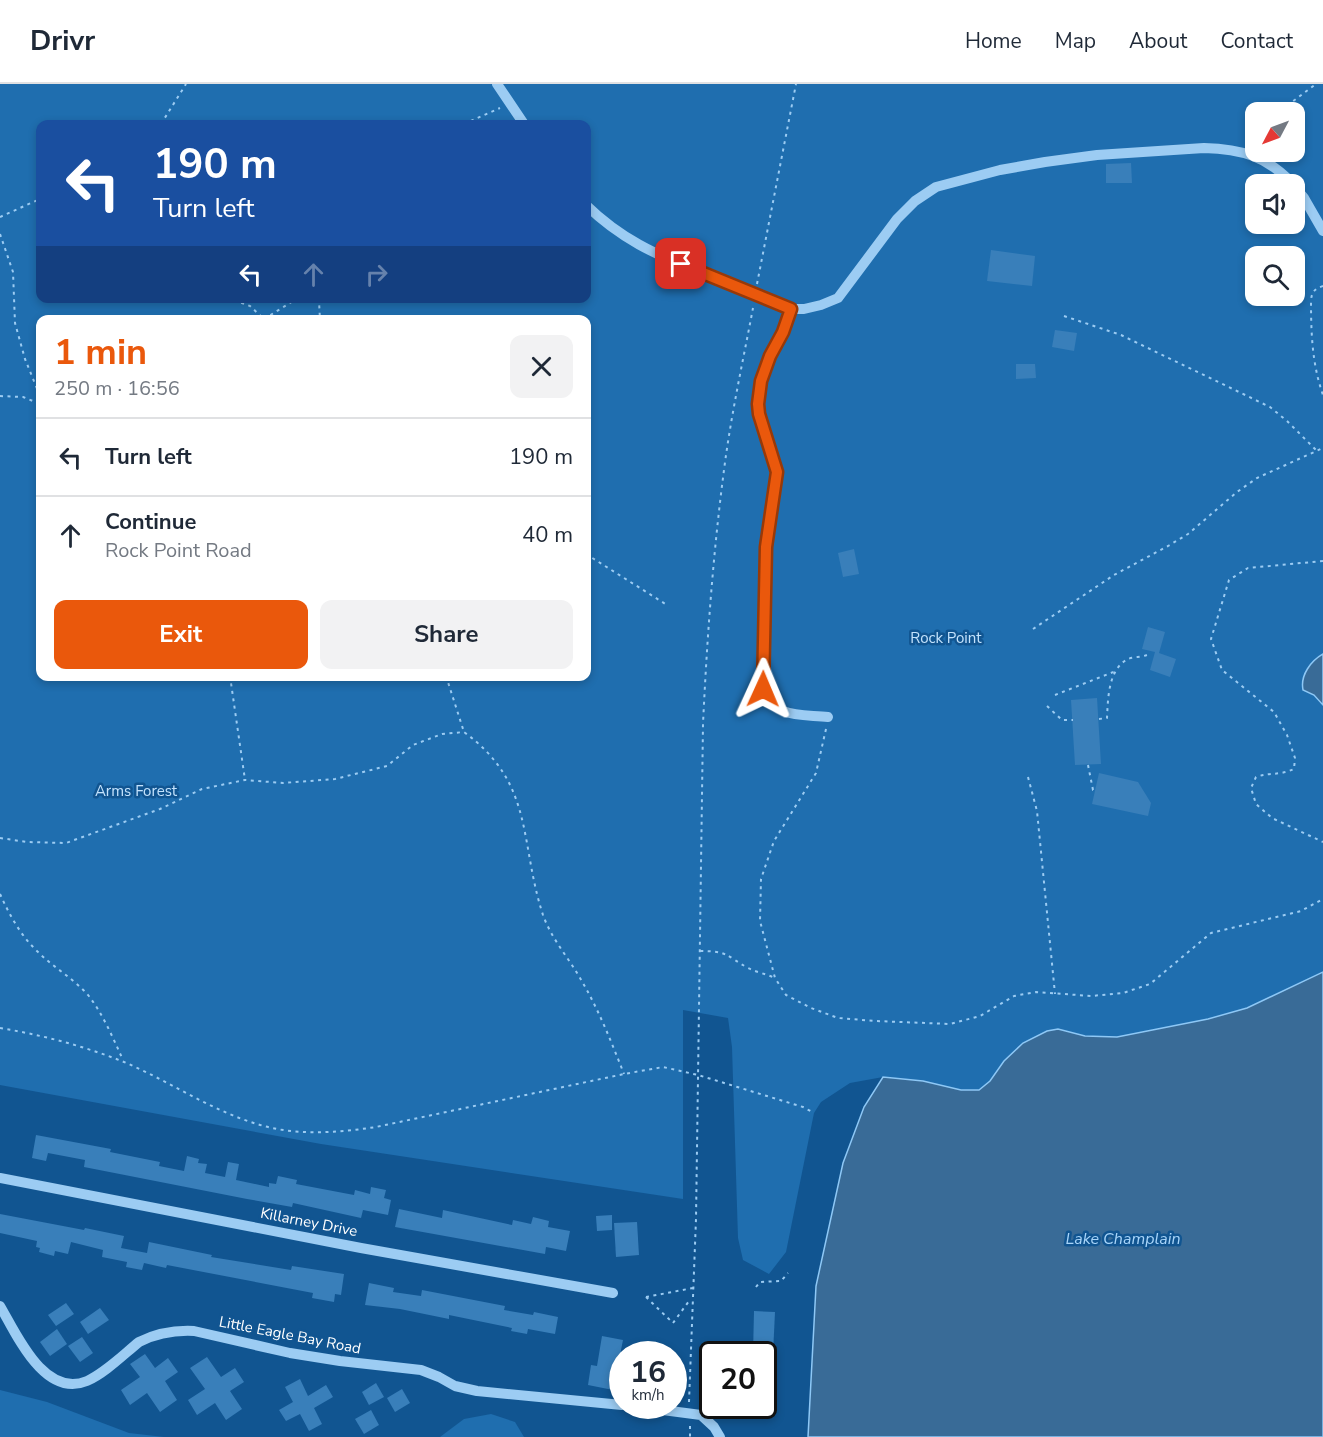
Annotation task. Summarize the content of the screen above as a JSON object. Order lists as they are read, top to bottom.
{
  "streets": {
    "street": ["Killarney Drive", "Little Eagle Bay Road"]
  },
  "water": ["Lake Champlain"],
  "parks": ["Rock Point", "Arms Forest"],
  "north": "bottom left",
  "page": {
    "header": "Drivr",
    "nav": [
      "Home",
      "Map",
      "About",
      "Contact"
    ],
    "turn": ["190 m", "Turn left"],
    "heading": ["1 min", "250 m · 16:56"],
    "list": [
      {
        "name": "Turn left",
        "value": "190 m"
      },
      {
        "name": "Continue",
        "note": "Rock Point Road",
        "value": "40 m"
      }
    ],
    "buttons": ["Exit", "Share"],
    "speed": "16 km/h",
    "limit": "20"
  }
}
